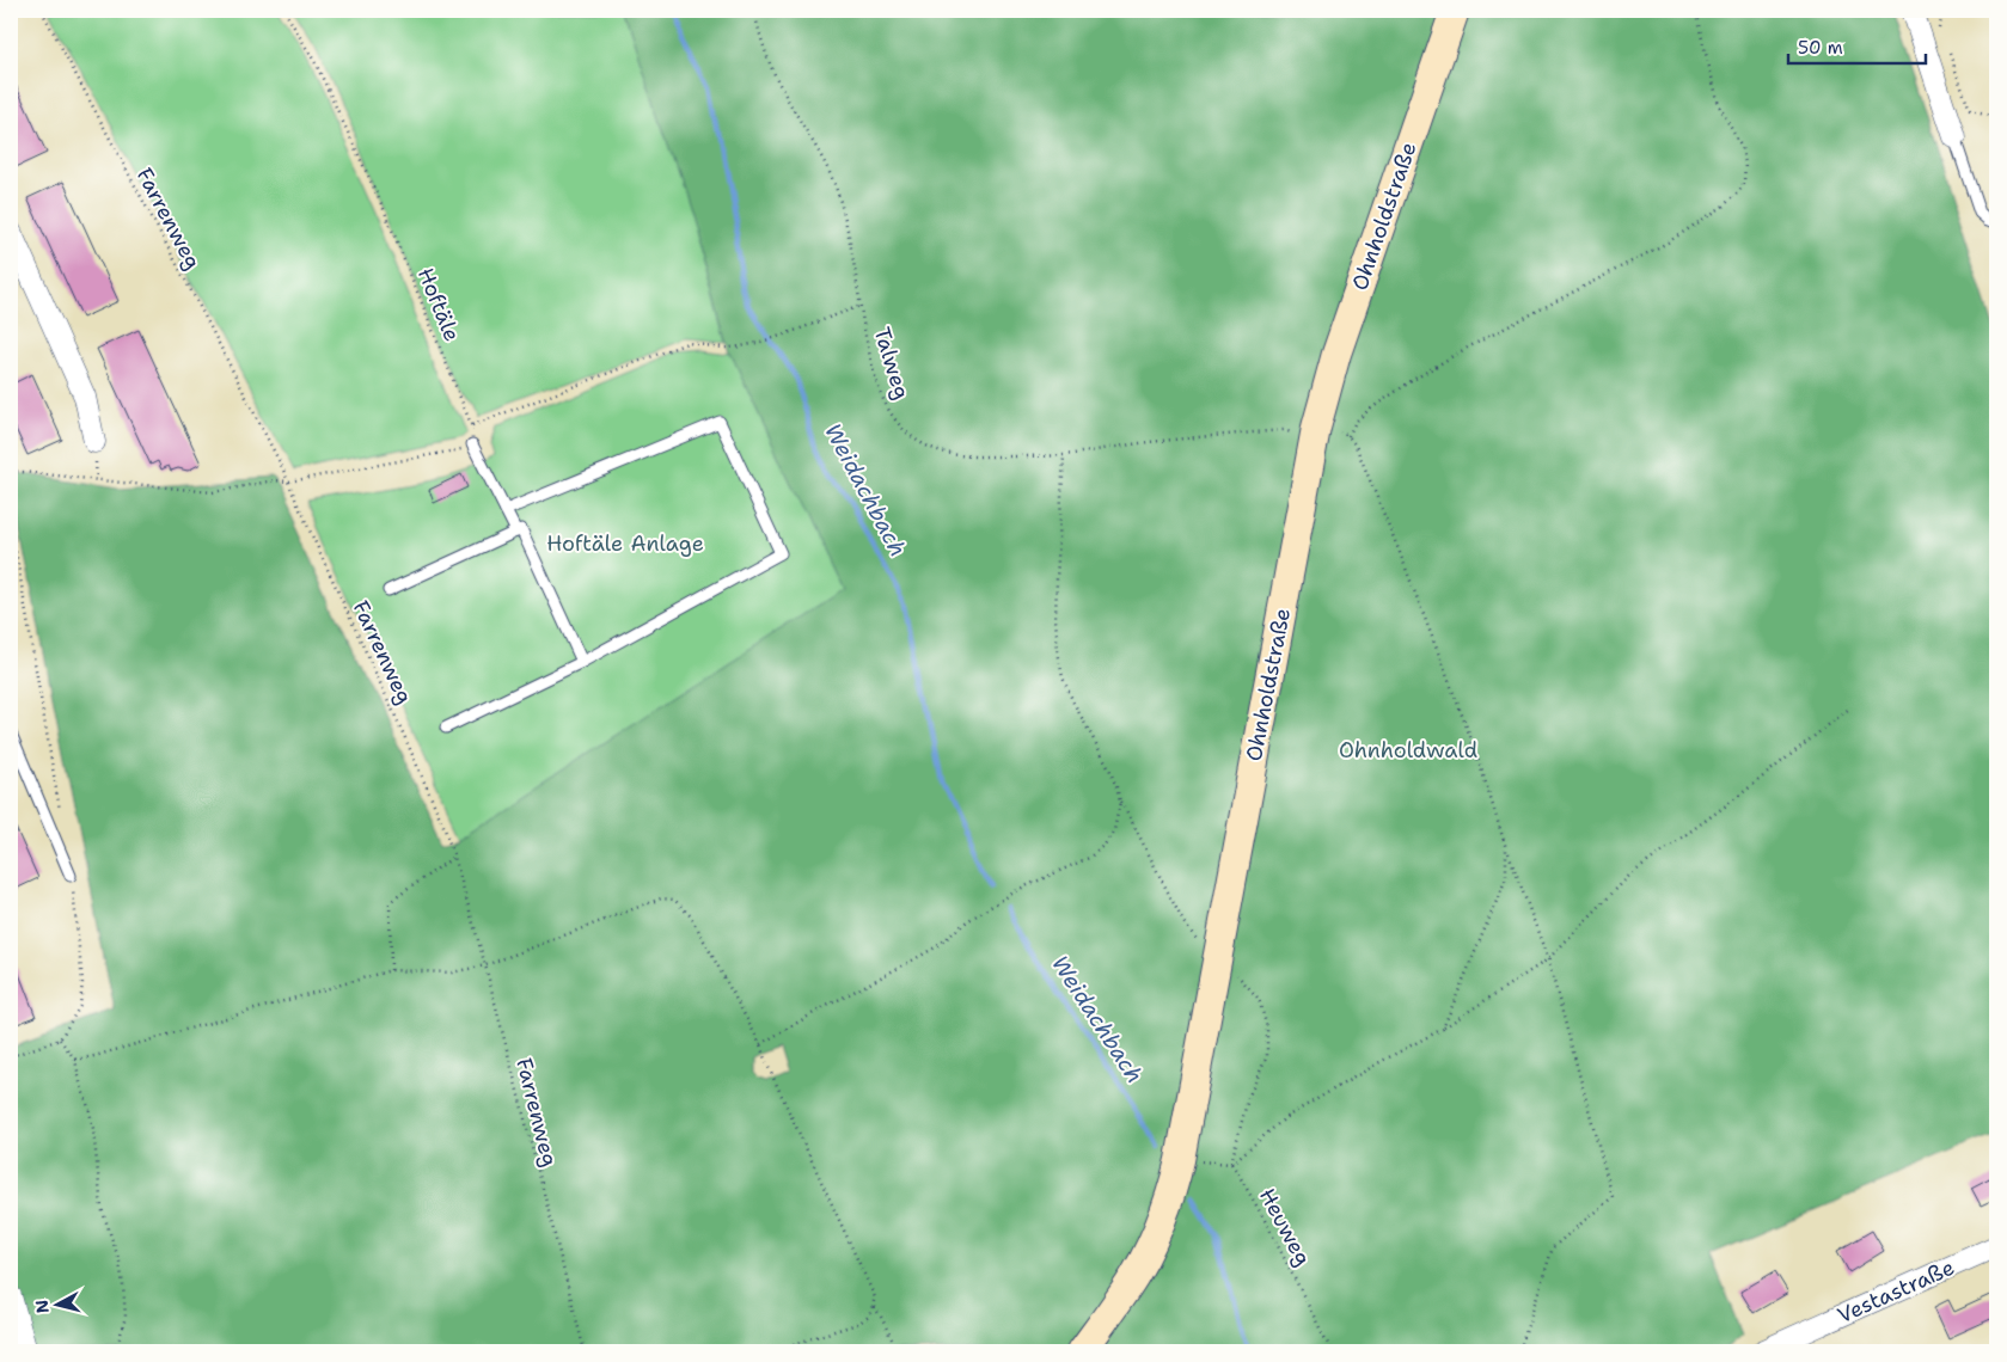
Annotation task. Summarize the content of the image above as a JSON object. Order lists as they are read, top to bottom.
{
  "streets": {
    "main road": ["Ohnholdstraße"],
    "street": ["Vestastraße"],
    "path": [
      "Farrenweg",
      "Hoftäle",
      "Talweg",
      "Heuweg"
    ]
  },
  "crossings": [
    ["Ohnholdstraße", "Talweg"]
  ],
  "water": ["Weidachbach"],
  "parks": ["Hoftäle Anlage", "Ohnholdwald"],
  "scale_bar": "50 m",
  "north": "left"
}
